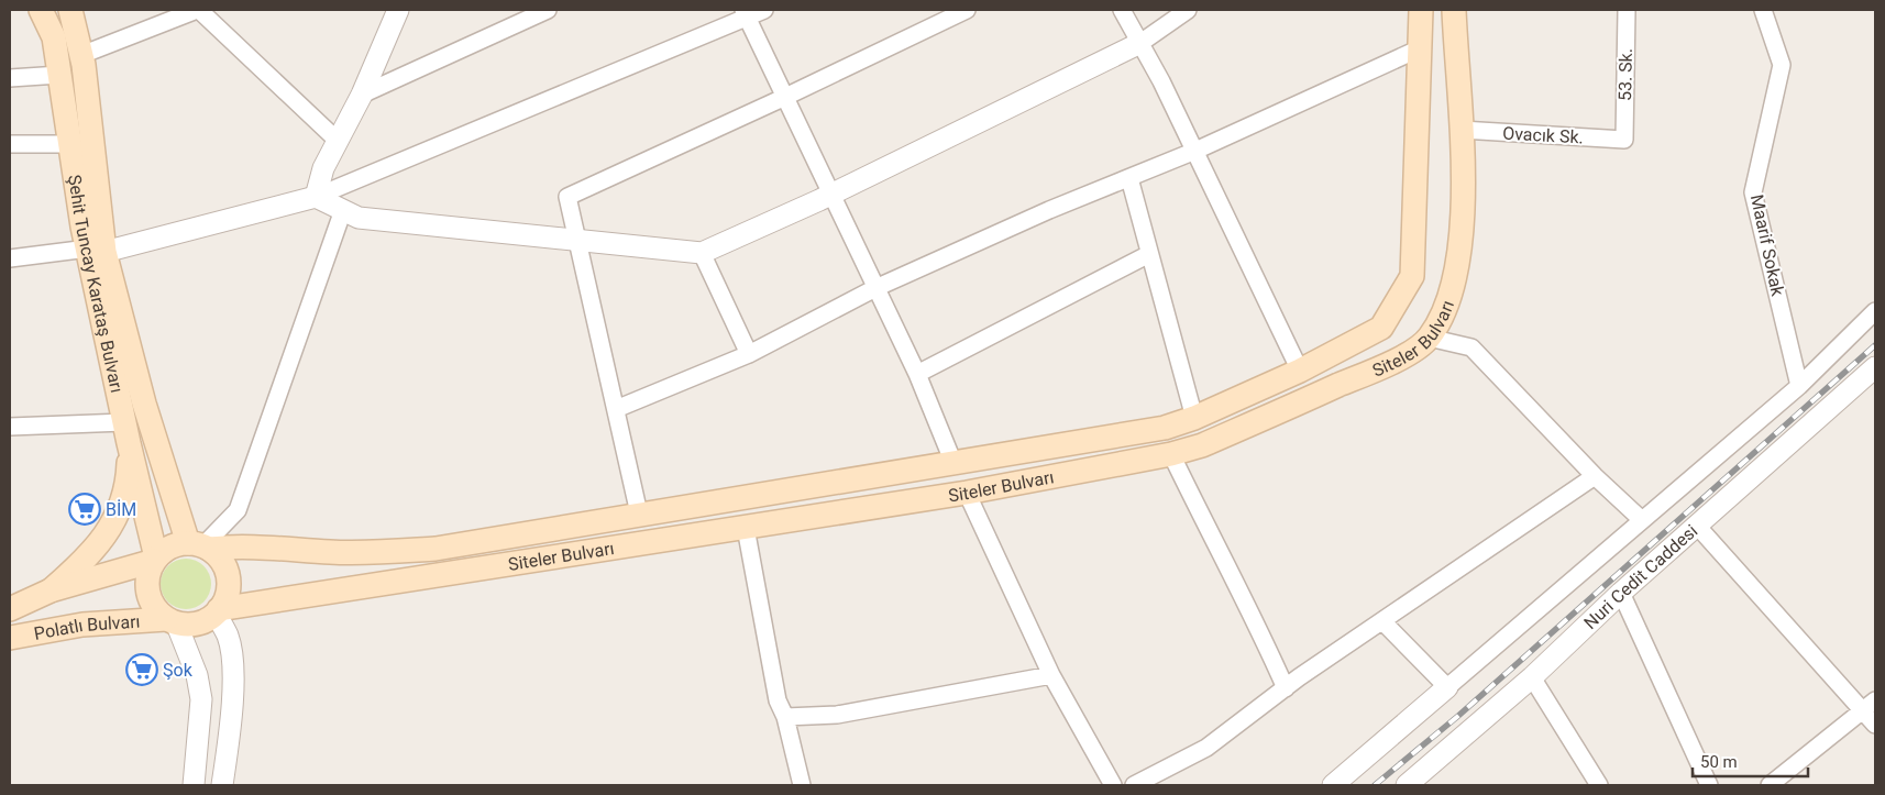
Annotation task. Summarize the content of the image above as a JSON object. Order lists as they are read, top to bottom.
{
  "streets": {
    "main road": ["Şehit Tuncay Karataş Bulvarı", "Siteler Bulvarı", "Polatlı Bulvarı"],
    "street": [
      "53. Sk.",
      "Ovacık Sk.",
      "Maarif Sokak",
      "Nuri Cedit Caddesi"
    ]
  },
  "crossings": [
    ["53. Sk.", "Ovacık Sk."],
    ["Ovacık Sk.", "Siteler Bulvarı"],
    ["Şehit Tuncay Karataş Bulvarı", "Siteler Bulvarı"],
    ["Şehit Tuncay Karataş Bulvarı", "Polatlı Bulvarı"],
    ["Siteler Bulvarı", "Polatlı Bulvarı"]
  ],
  "places": {
    "supermarket": ["BİM", "Şok"]
  },
  "scale_bar": "50 m"
}
